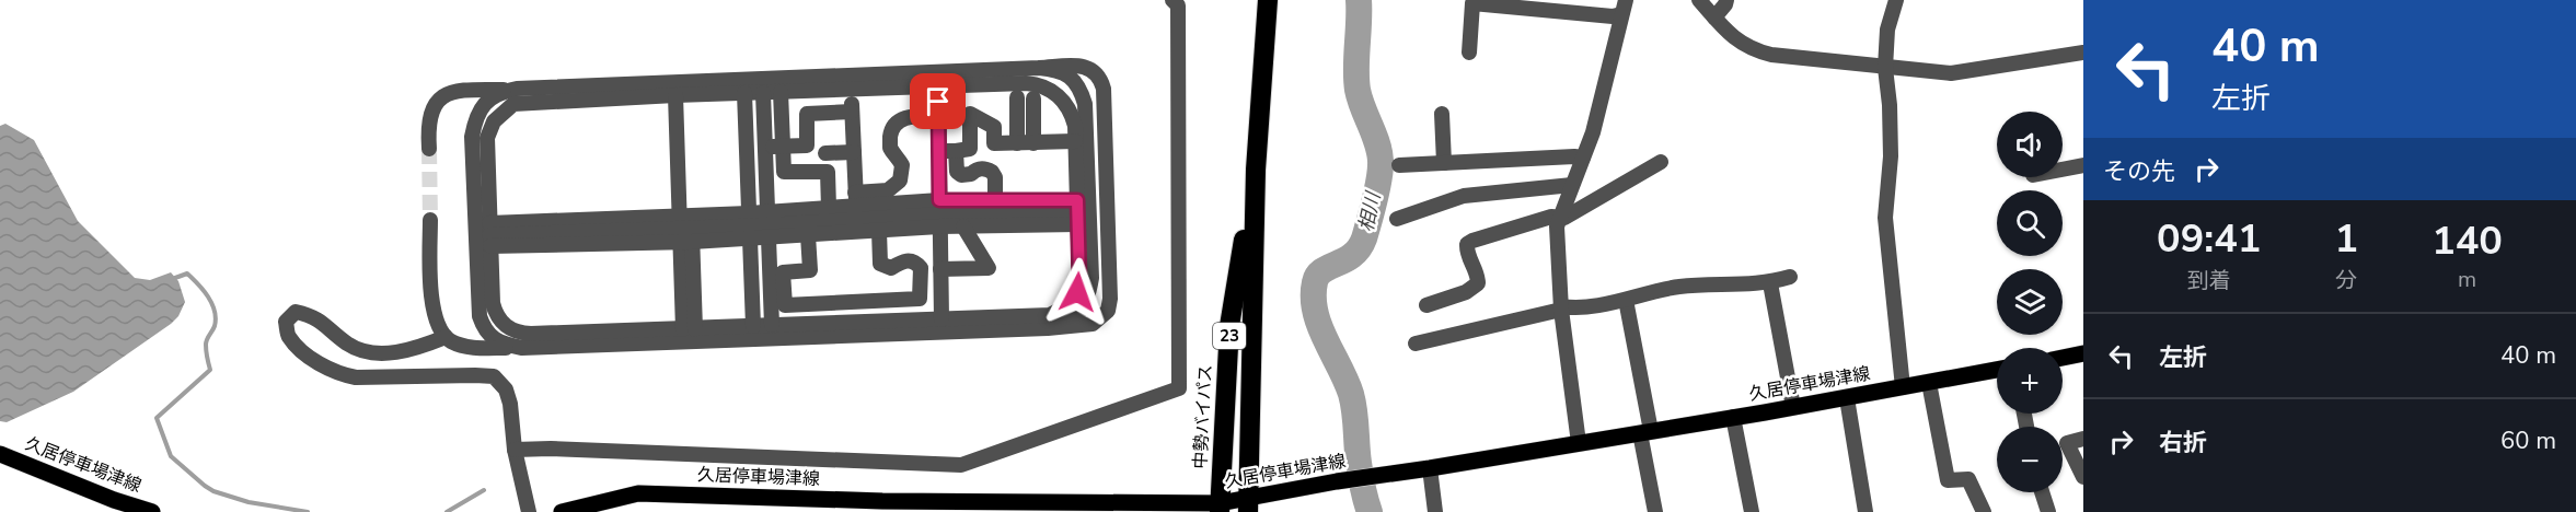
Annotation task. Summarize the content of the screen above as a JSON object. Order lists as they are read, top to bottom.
{
  "streets": {
    "highway": ["23", "中勢バイパス"],
    "main road": ["久居停車場津線"]
  },
  "crossings": [
    ["久居停車場津線", "中勢バイパス"]
  ],
  "water": ["相川"],
  "page": {
    "turn": ["40 m", "左折"],
    "map_buttons": ["+", "−"],
    "then": "その先",
    "eta": [
      "09:41",
      "到着",
      "1",
      "分",
      "140",
      "m"
    ],
    "list": [
      {
        "name": "左折",
        "value": "40 m"
      },
      {
        "name": "右折",
        "value": "60 m"
      }
    ]
  }
}
